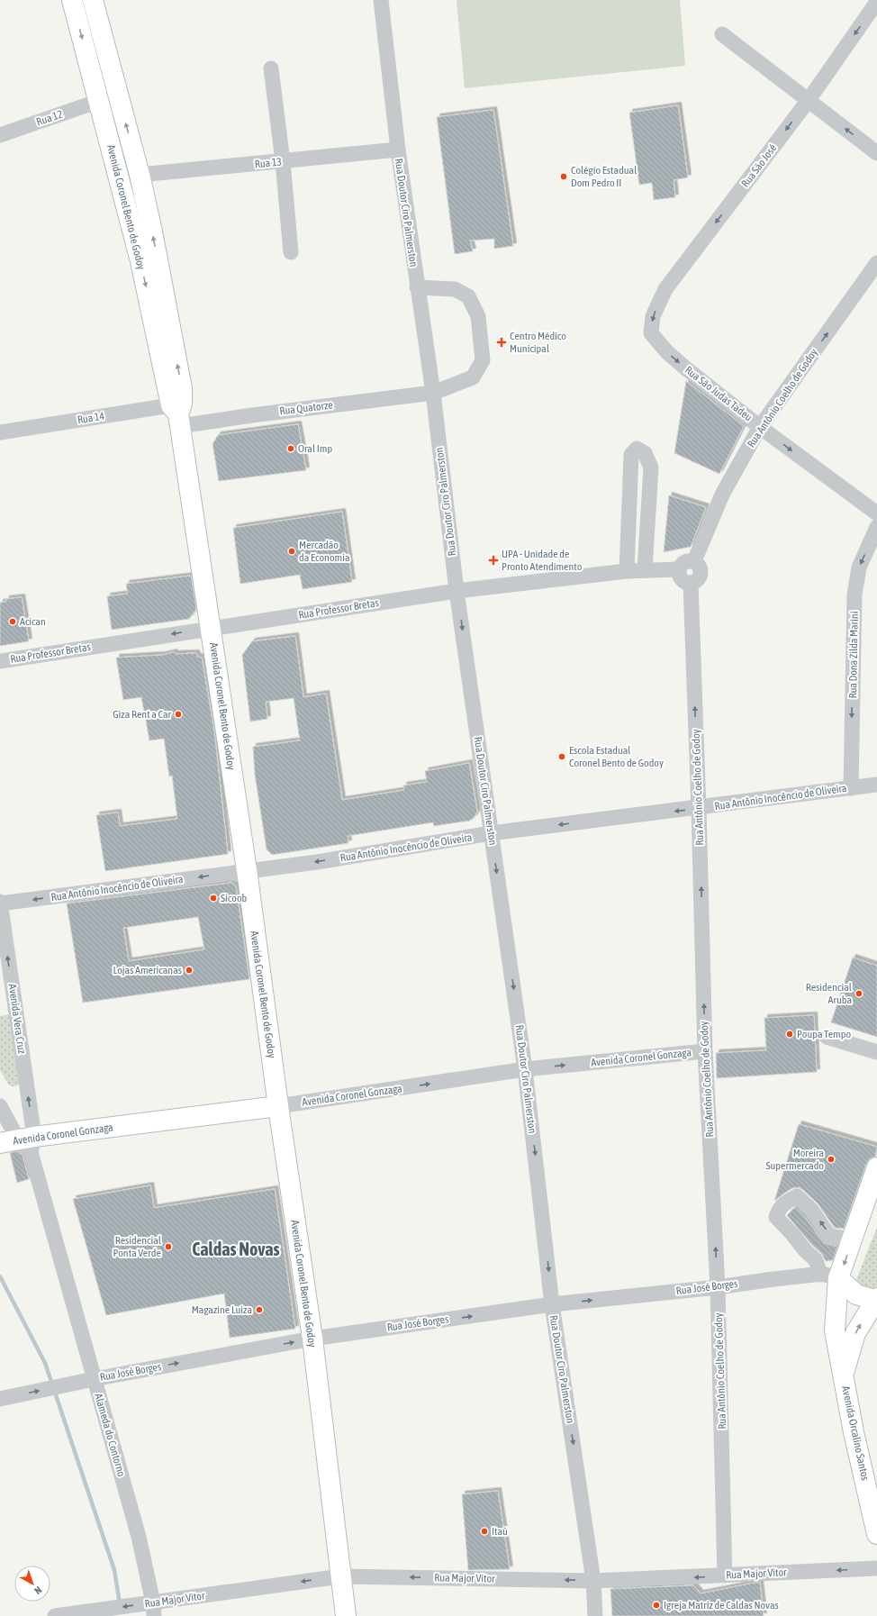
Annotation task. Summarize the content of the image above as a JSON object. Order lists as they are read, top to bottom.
{
  "streets": {
    "main road": ["Avenida Coronel Bento de Godoy", "Avenida Coronel Gonzaga", "Avenida Orcalino Santos"],
    "street": [
      "Rua 12",
      "Rua 13",
      "Rua São José",
      "Rua Doutor Ciro Palmerston",
      "Rua São Judas Tadeu",
      "Rua Antônio Coelho de Godoy",
      "Rua Quatorze",
      "Rua 14",
      "Rua Professor Bretas",
      "Rua Dona Zilda Marini",
      "Rua Antônio Inocêncio de Oliveira",
      "Avenida Vera Cruz",
      "Rua José Borges",
      "Alameda do Contorno",
      "Rua Major Vitor"
    ]
  },
  "crossings": [
    ["Rua 12", "Avenida Coronel Bento de Godoy"],
    ["Rua 13", "Avenida Coronel Bento de Godoy"],
    ["Rua 13", "Rua Doutor Ciro Palmerston"],
    ["Rua São José", "Rua São Judas Tadeu"],
    ["Avenida Coronel Bento de Godoy", "Rua Quatorze"],
    ["Avenida Coronel Bento de Godoy", "Rua 14"],
    ["Avenida Coronel Bento de Godoy", "Rua Professor Bretas"],
    ["Avenida Coronel Bento de Godoy", "Rua Antônio Inocêncio de Oliveira"],
    ["Avenida Coronel Bento de Godoy", "Avenida Coronel Gonzaga"],
    ["Avenida Coronel Bento de Godoy", "Rua José Borges"],
    ["Avenida Coronel Bento de Godoy", "Rua Major Vitor"],
    ["Rua Doutor Ciro Palmerston", "Rua Quatorze"],
    ["Rua Doutor Ciro Palmerston", "Rua Professor Bretas"],
    ["Rua Doutor Ciro Palmerston", "Rua Antônio Inocêncio de Oliveira"],
    ["Rua Doutor Ciro Palmerston", "Avenida Coronel Gonzaga"],
    ["Rua Doutor Ciro Palmerston", "Rua José Borges"],
    ["Rua Doutor Ciro Palmerston", "Rua Major Vitor"],
    ["Rua São Judas Tadeu", "Rua Antônio Coelho de Godoy"],
    ["Rua Antônio Coelho de Godoy", "Rua Professor Bretas"],
    ["Rua Antônio Coelho de Godoy", "Rua Antônio Inocêncio de Oliveira"],
    ["Rua Antônio Coelho de Godoy", "Avenida Coronel Gonzaga"],
    ["Rua Antônio Coelho de Godoy", "Rua José Borges"],
    ["Rua Antônio Coelho de Godoy", "Rua Major Vitor"],
    ["Rua Quatorze", "Rua 14"],
    ["Rua Dona Zilda Marini", "Rua Antônio Inocêncio de Oliveira"],
    ["Rua Antônio Inocêncio de Oliveira", "Avenida Vera Cruz"],
    ["Avenida Vera Cruz", "Avenida Coronel Gonzaga"],
    ["Avenida Vera Cruz", "Alameda do Contorno"],
    ["Avenida Coronel Gonzaga", "Alameda do Contorno"],
    ["Rua José Borges", "Avenida Orcalino Santos"],
    ["Rua José Borges", "Alameda do Contorno"],
    ["Alameda do Contorno", "Rua Major Vitor"]
  ],
  "one_way": [
    "Rua São José",
    "Rua Doutor Ciro Palmerston",
    "Rua São Judas Tadeu",
    "Rua Antônio Coelho de Godoy",
    "Rua Dona Zilda Marini",
    "Rua Antônio Inocêncio de Oliveira",
    "Avenida Vera Cruz",
    "Avenida Coronel Gonzaga",
    "Rua José Borges",
    "Rua Major Vitor"
  ],
  "districts": ["Caldas Novas"],
  "places": {
    "other": [
      "Colégio Estadual Dom Pedro II",
      "Oral Imp",
      "Mercadão da Economia",
      "Acican",
      "Giza Rent a Car",
      "Escola Estadual Coronel Bento de Godoy",
      "Sicoob",
      "Lojas Americanas",
      "Residencial Aruba",
      "Poupa Tempo",
      "Moreira Supermercado",
      "Residencial Ponta Verde",
      "Magazine Luiza",
      "Itaú",
      "Igreja Matriz de Caldas Novas"
    ],
    "health": ["Centro Médico Municipal", "UPA - Unidade de Pronto Atendimento"]
  },
  "north": "bottom right"
}
